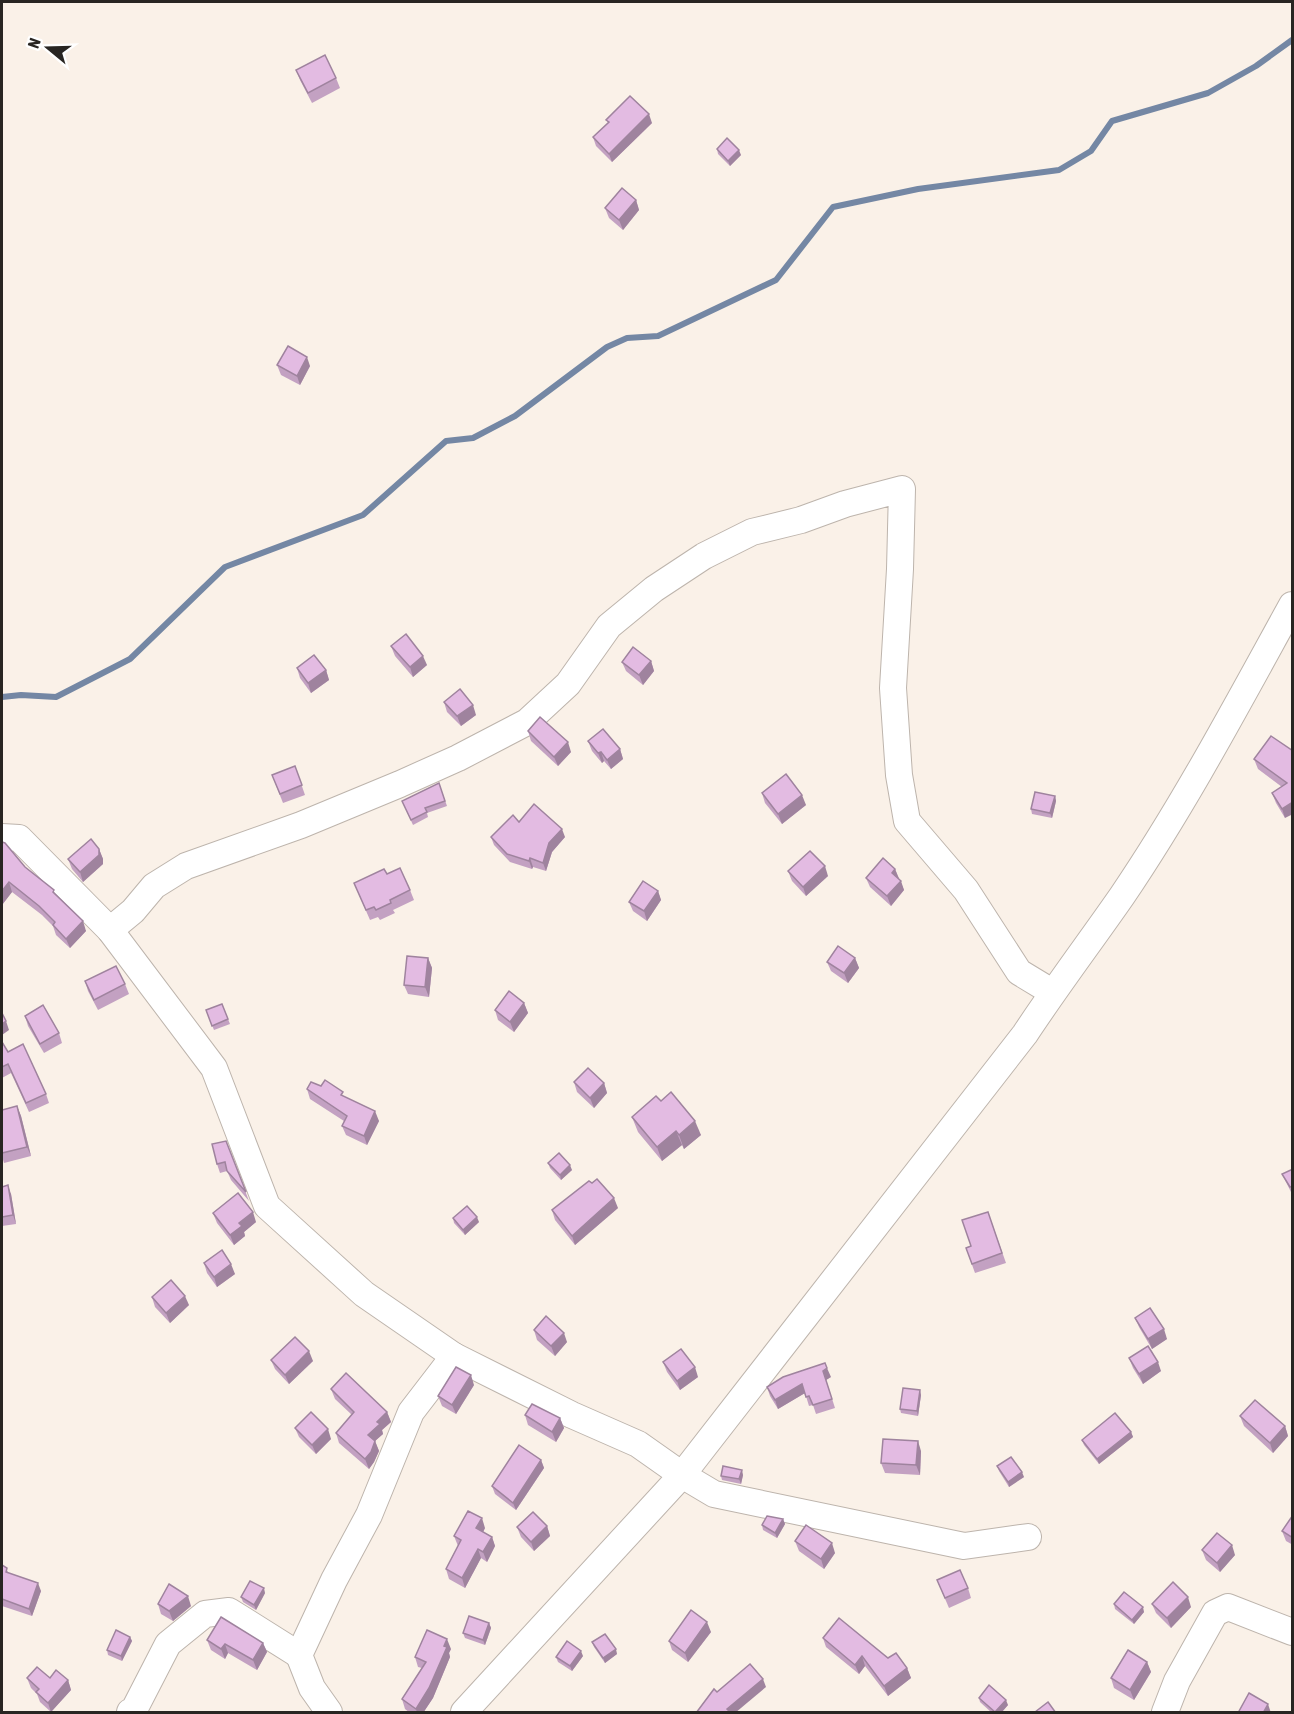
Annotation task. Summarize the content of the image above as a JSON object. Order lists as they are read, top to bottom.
{
  "north": "left"
}
